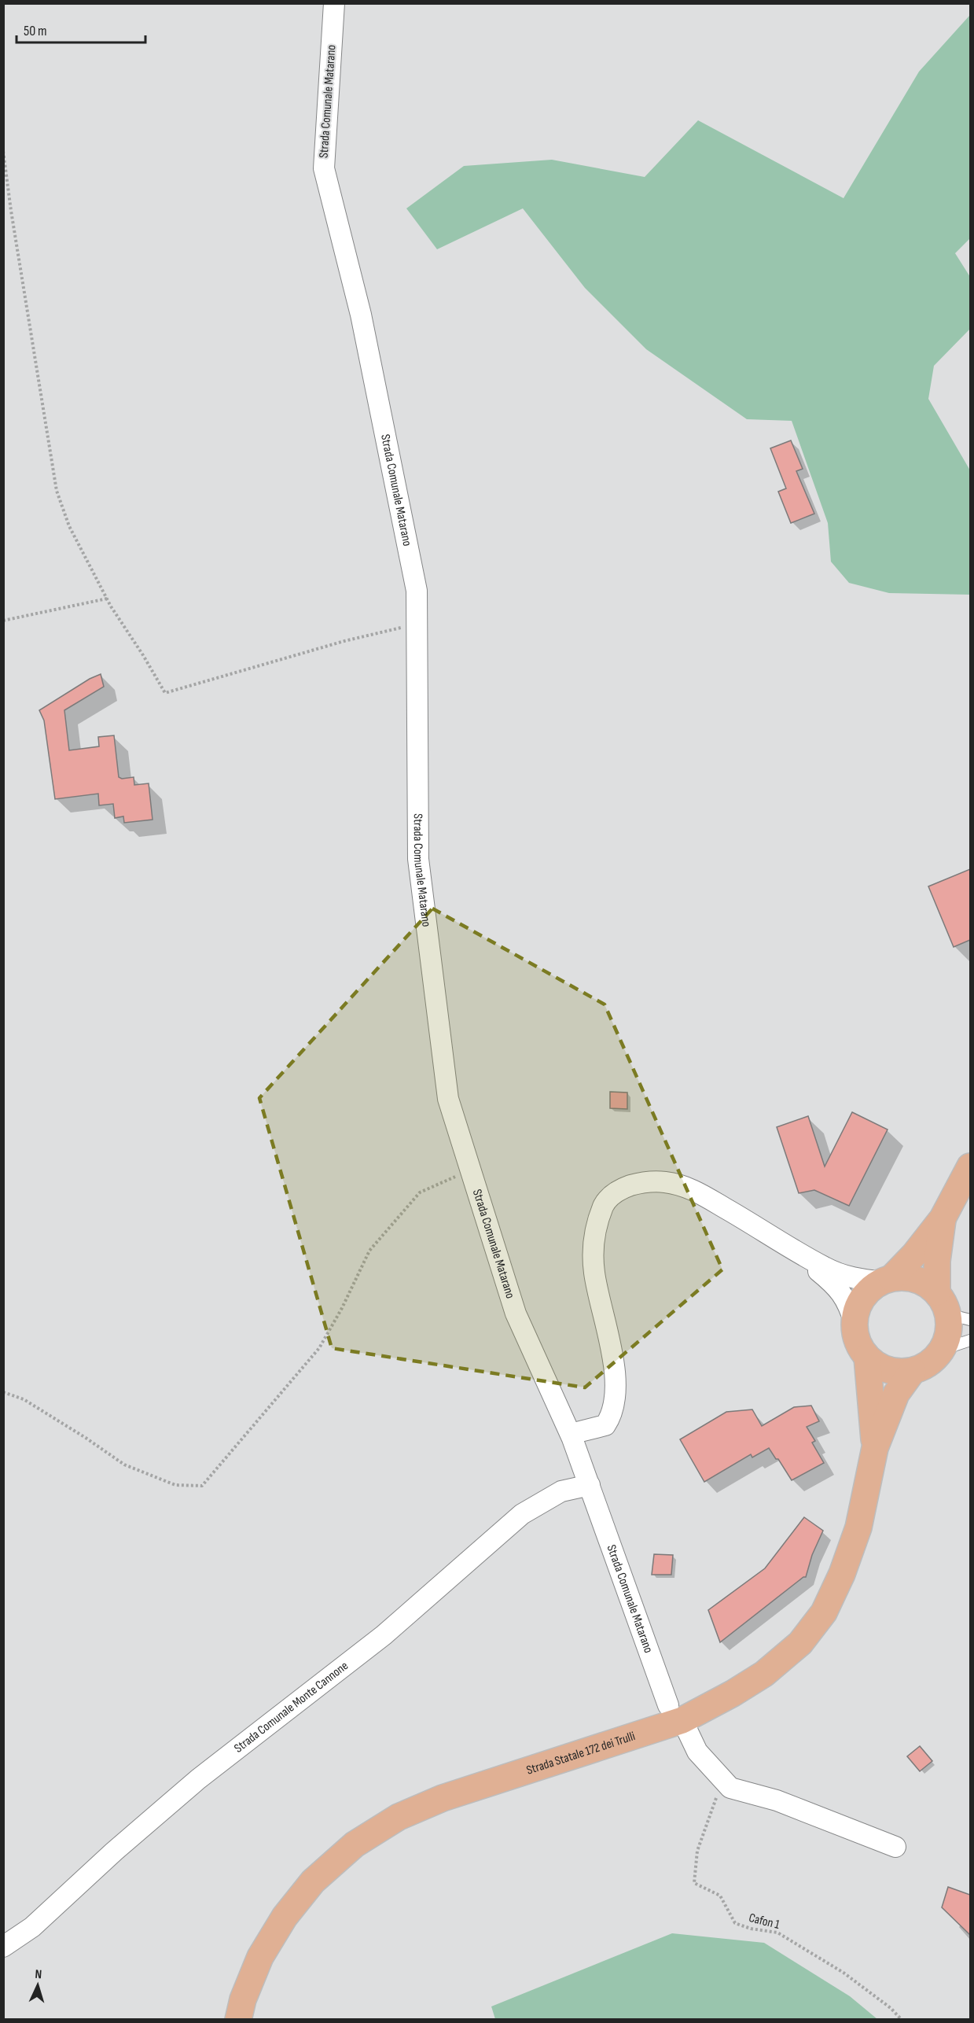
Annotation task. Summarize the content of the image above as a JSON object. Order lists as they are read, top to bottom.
{
  "streets": {
    "main road": ["Strada Statale 172 dei Trulli"],
    "street": ["Strada Comunale Matarano", "Strada Comunale Monte Cannone"],
    "path": ["Cafon 1"]
  },
  "crossings": [
    ["Strada Comunale Matarano", "Strada Comunale Monte Cannone"],
    ["Strada Comunale Matarano", "Strada Statale 172 dei Trulli"],
    ["Strada Comunale Matarano", "Cafon 1"]
  ],
  "scale_bar": "50 m",
  "north": "top"
}
